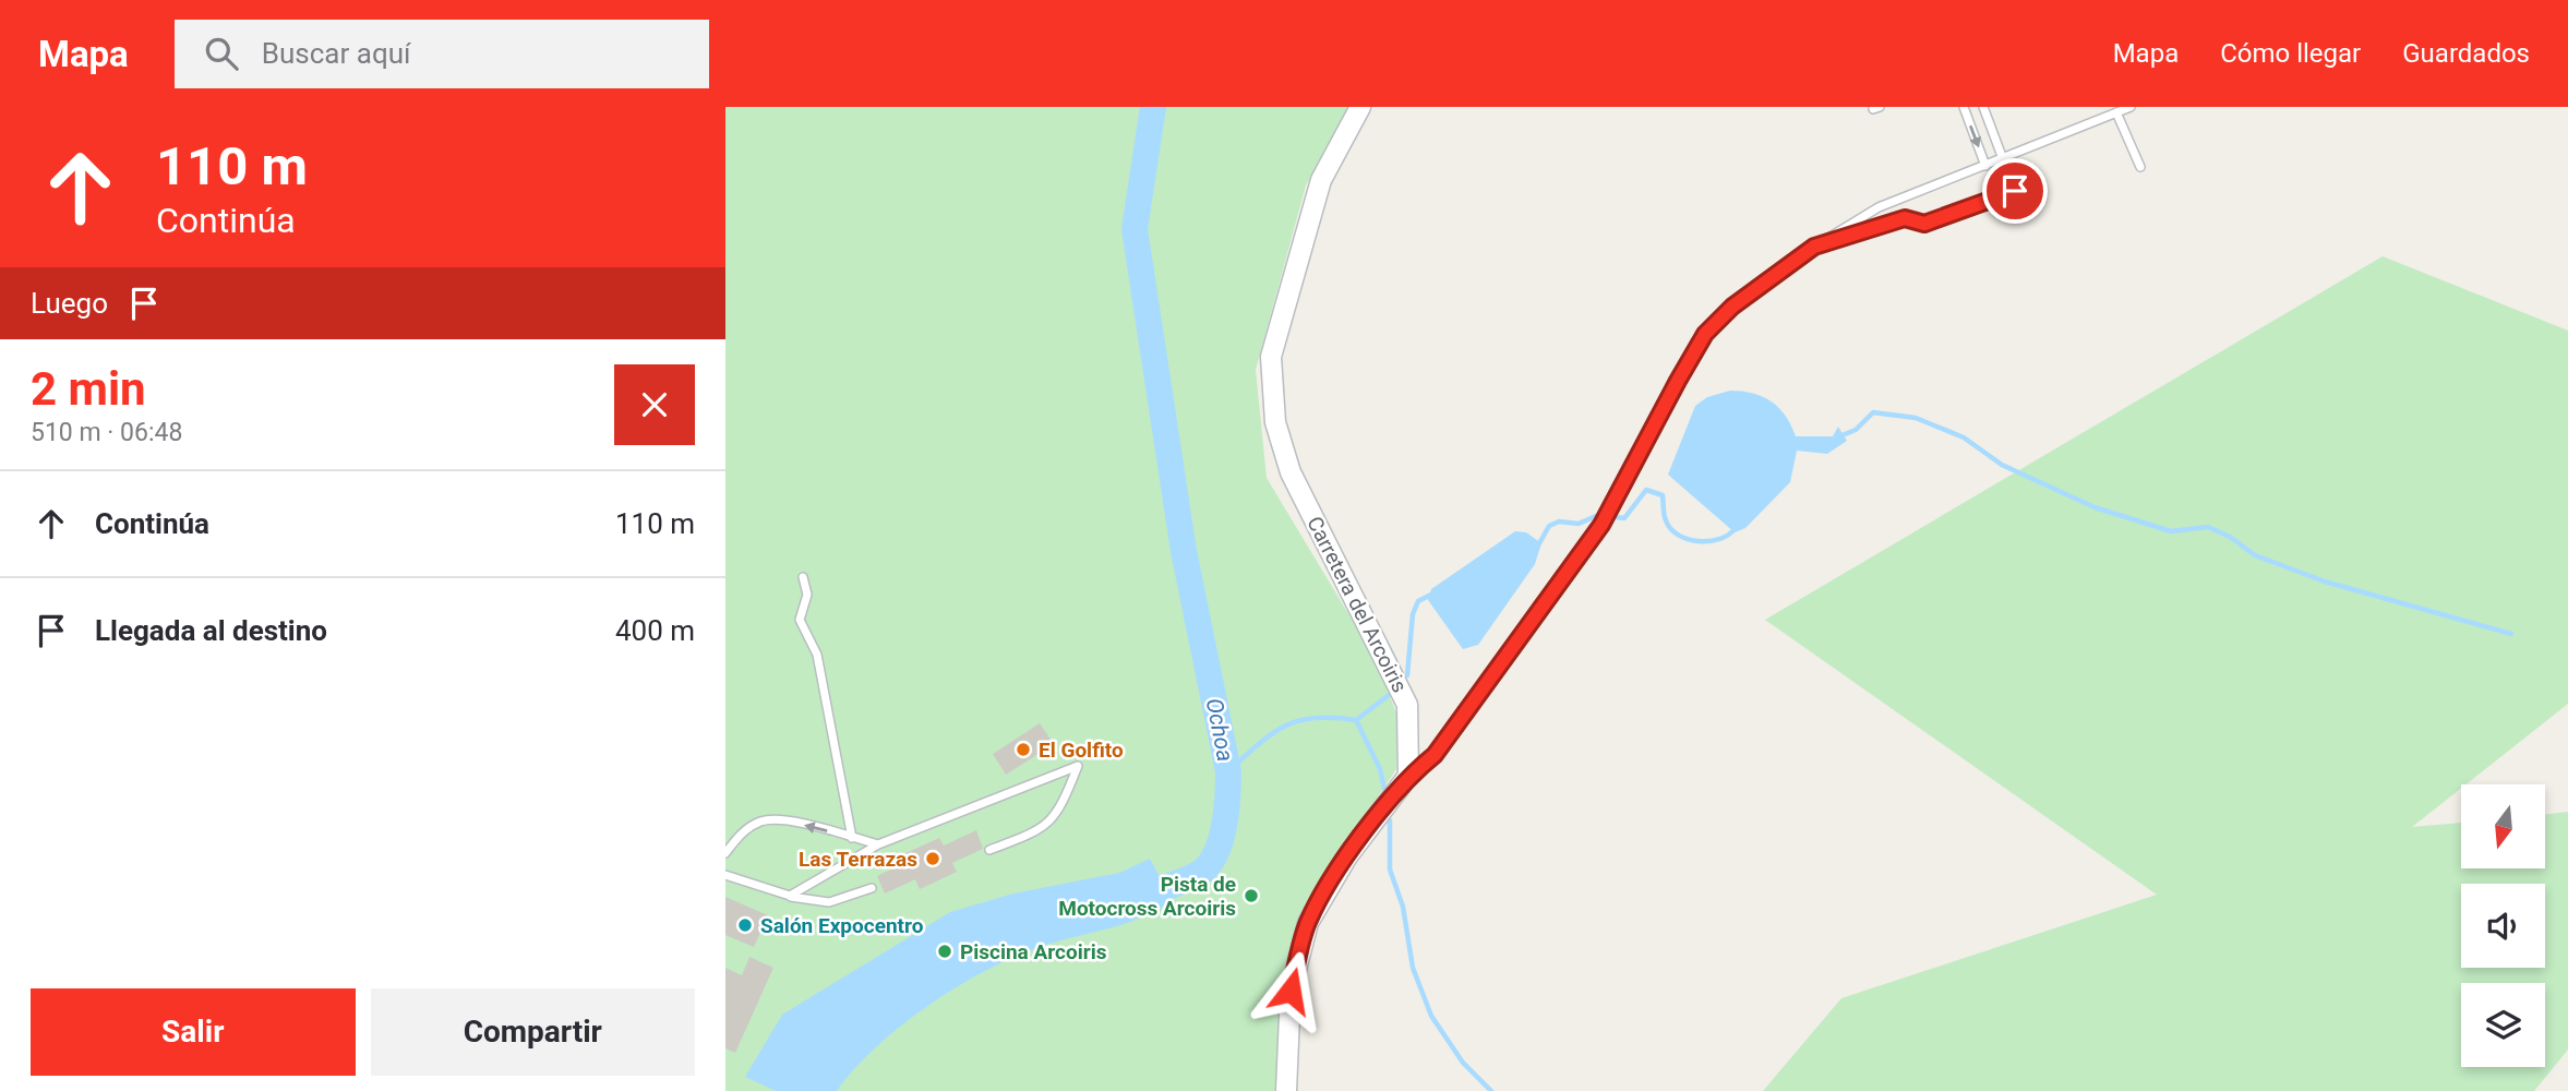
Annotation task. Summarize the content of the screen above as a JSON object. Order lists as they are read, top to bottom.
{
  "streets": {
    "street": ["Carretera del Arcoiris"]
  },
  "water": ["Ochoa"],
  "places": [
    "El Golfito",
    "Las Terrazas",
    "Pista de Motocross Arcoiris",
    "Salón Expocentro",
    "Piscina Arcoiris"
  ],
  "north": "bottom",
  "page": {
    "header": "Mapa",
    "search": "Buscar aquí",
    "nav": ["Mapa", "Cómo llegar", "Guardados"],
    "turn": ["110 m", "Continúa"],
    "then": "Luego",
    "heading": ["2 min", "510 m · 06:48"],
    "list": [
      {
        "name": "Continúa",
        "value": "110 m"
      },
      {
        "name": "Llegada al destino",
        "value": "400 m"
      }
    ],
    "buttons": ["Salir", "Compartir"]
  }
}
